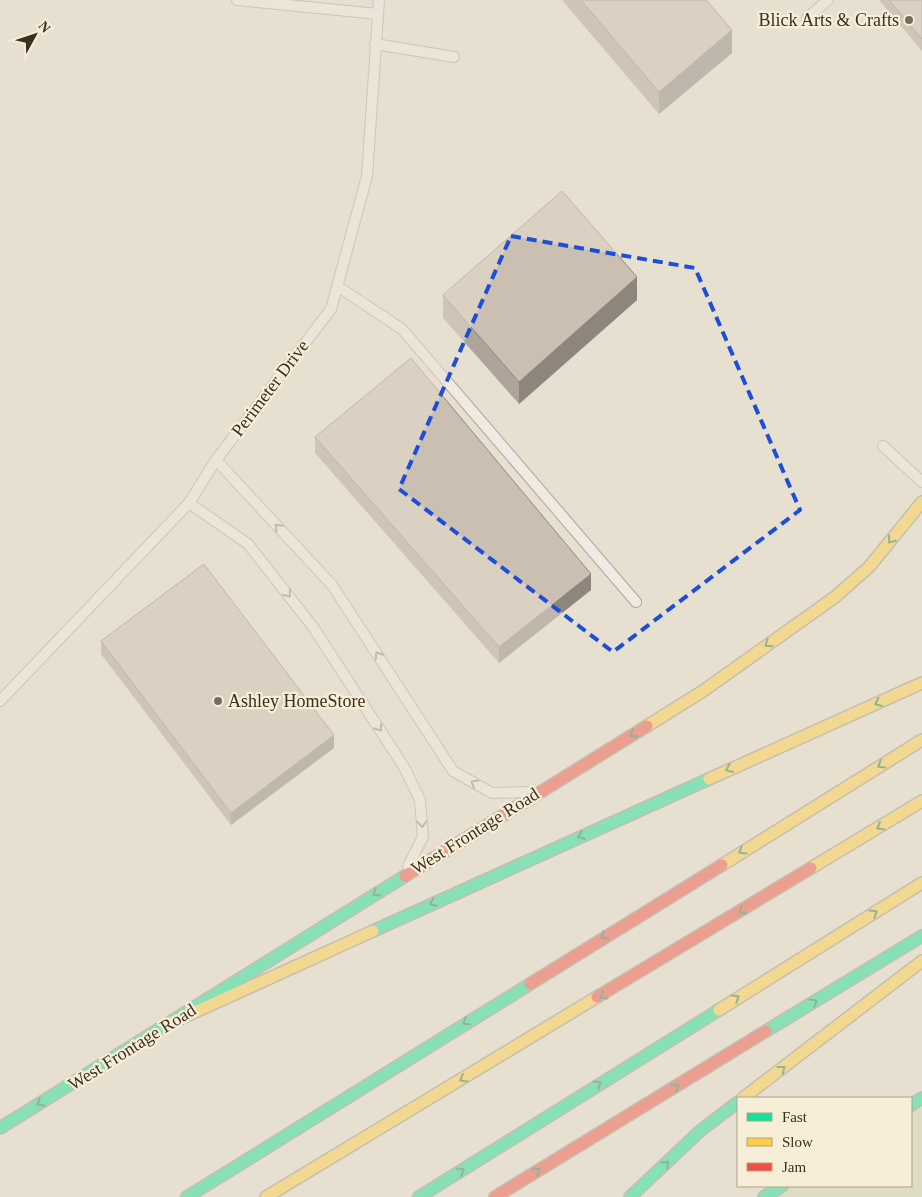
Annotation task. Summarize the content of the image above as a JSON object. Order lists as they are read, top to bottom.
{
  "streets": {
    "main road": ["West Frontage Road"],
    "lane": ["Perimeter Drive"]
  },
  "places": ["Blick Arts & Crafts", "Ashley HomeStore"],
  "legend": ["Fast", "Slow", "Jam"],
  "north": "top right"
}
